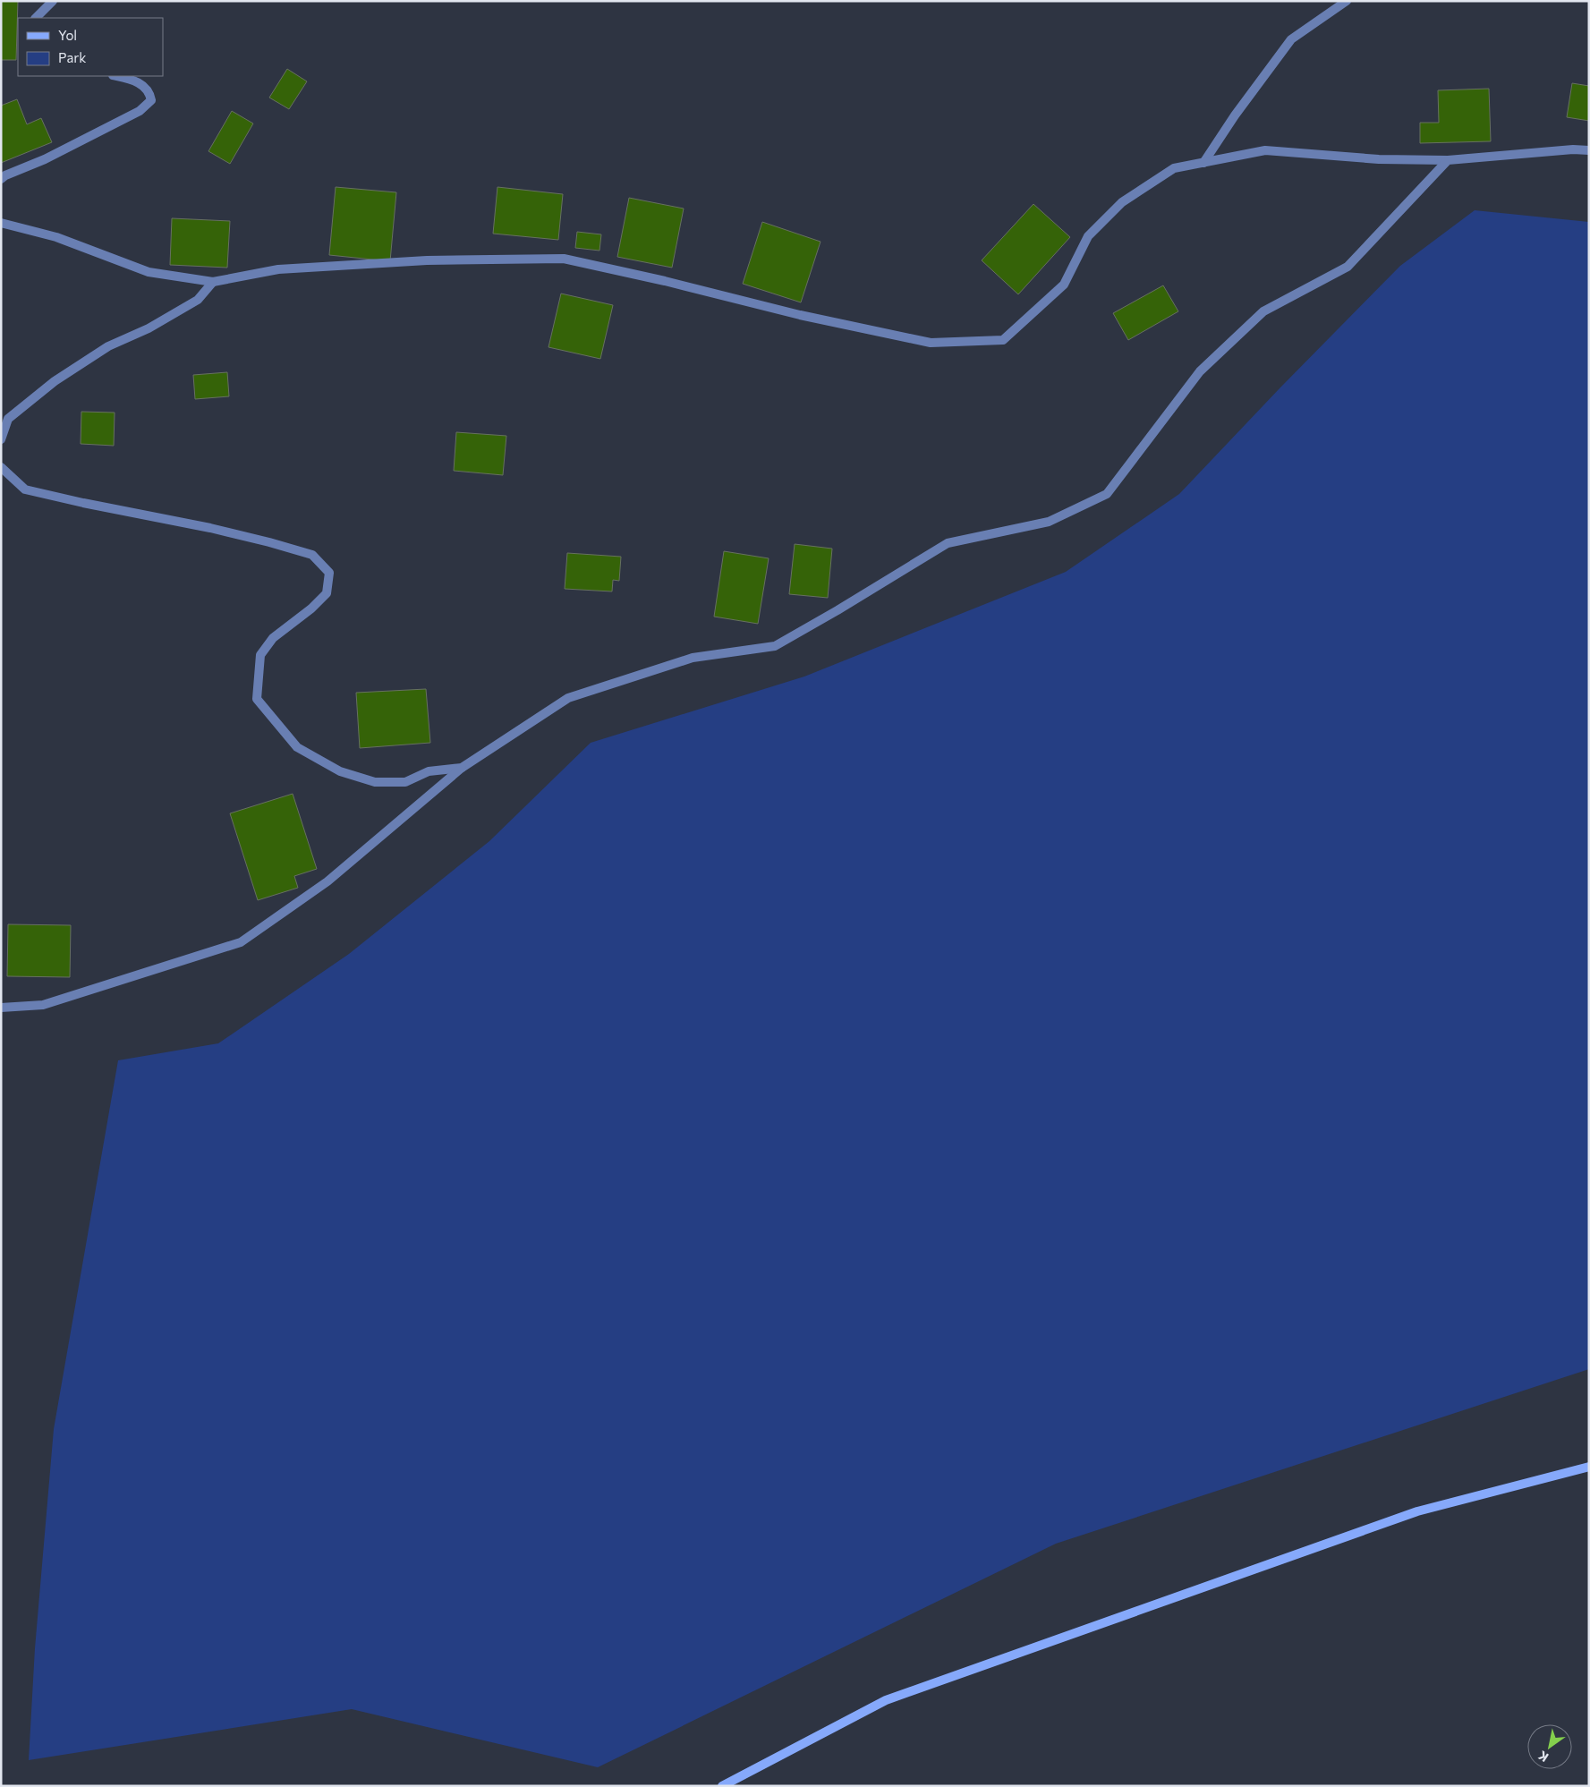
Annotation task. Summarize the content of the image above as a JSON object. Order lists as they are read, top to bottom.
{
  "legend": ["Yol", "Park"],
  "north": "bottom left"
}
